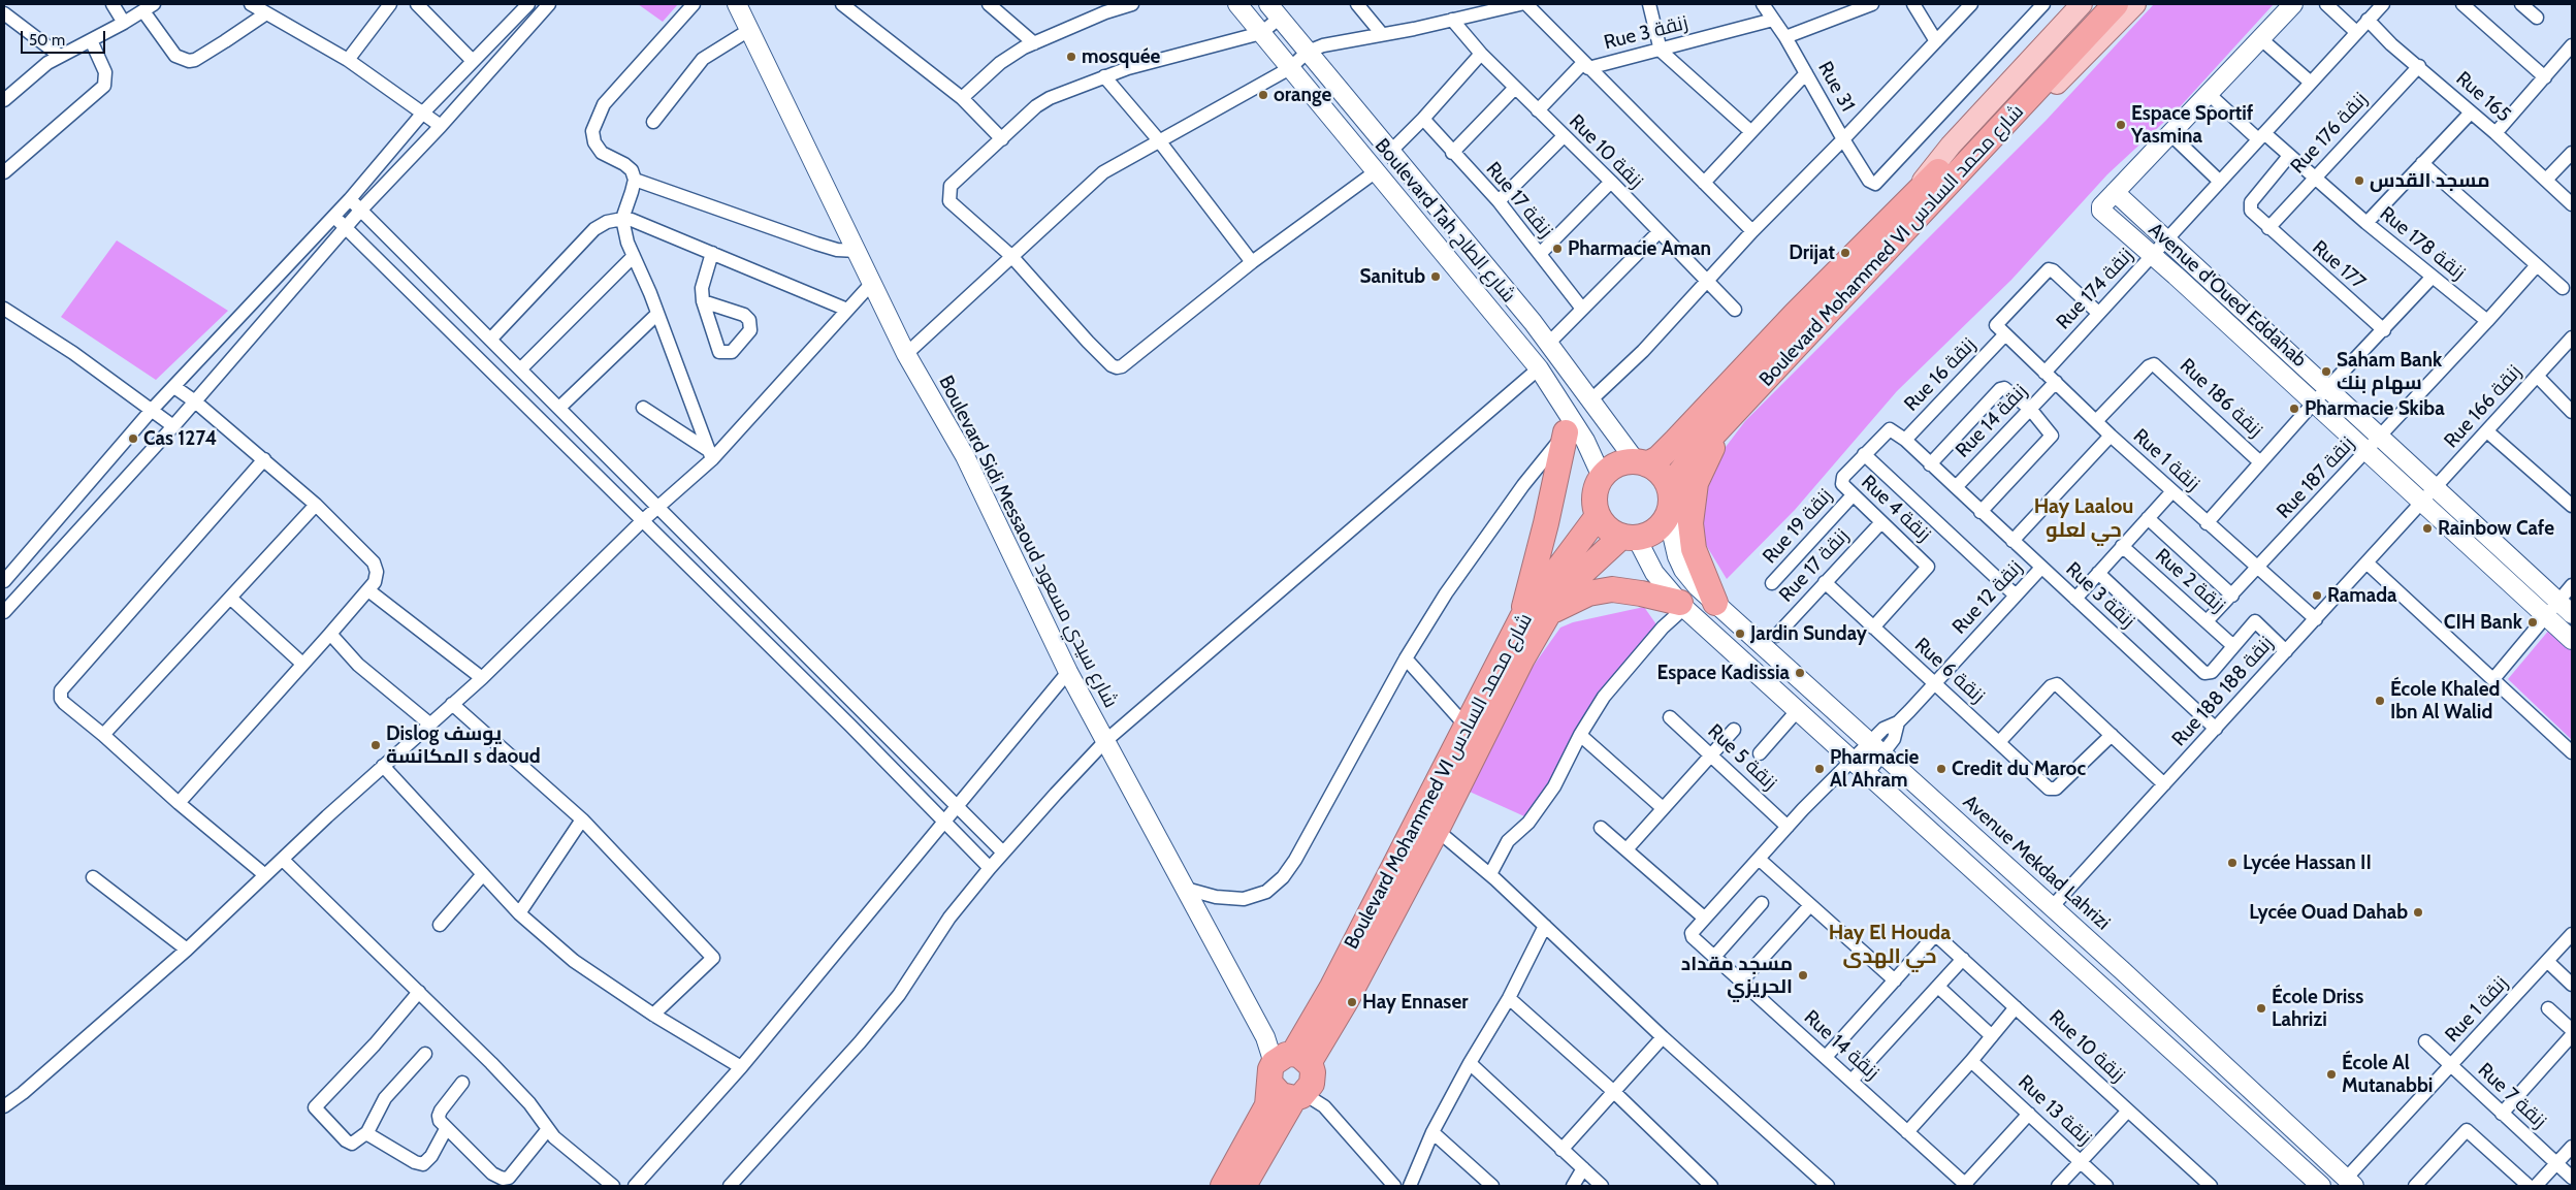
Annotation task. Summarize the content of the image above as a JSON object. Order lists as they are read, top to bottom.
{
  "streets": {
    "highway": ["Boulevard Mohammed VI شارع محمد السادس"],
    "street": [
      "Rue 3 زنقة",
      "Rue 31",
      "Rue 165",
      "Rue 176 زنقة",
      "Rue 10 زنقة",
      "Rue 17 زنقة",
      "Boulevard Tah شارع الطاح",
      "Rue 178 زنقة",
      "Rue 177",
      "Rue 174 زنقة",
      "Avenue d'Oued Eddahab",
      "Rue 16 زنقة",
      "Rue 186 زنقة",
      "Rue 166 زنقة",
      "Rue 14 زنقة",
      "Rue 1 زنقة",
      "Rue 187 زنقة",
      "Rue 4 زنقة",
      "Rue 19 زنقة",
      "Boulevard Sidi Messaoud شارع سيدي مسعود",
      "Rue 2 زنقة",
      "Rue 12 زنقة",
      "Rue 6 زنقة",
      "Rue 188 زنقة 188",
      "Rue 5 زنقة",
      "Avenue Mekdad Lahrizi",
      "Rue 7 زنقة",
      "Rue 13 زنقة"
    ]
  },
  "crossings": [
    ["Rue 3 زنقة", "Rue 31"],
    ["Rue 3 زنقة", "Rue 10 زنقة"],
    ["Rue 3 زنقة", "Rue 16 زنقة"],
    ["Rue 3 زنقة", "Rue 14 زنقة"],
    ["Rue 3 زنقة", "Rue 4 زنقة"],
    ["Rue 3 زنقة", "Rue 12 زنقة"],
    ["Rue 3 زنقة", "Rue 188 زنقة 188"],
    ["Rue 165", "Rue 176 زنقة"],
    ["Rue 165", "Rue 174 زنقة"],
    ["Rue 176 زنقة", "Rue 178 زنقة"],
    ["Rue 176 زنقة", "Rue 177"],
    ["Rue 17 زنقة", "Rue 4 زنقة"],
    ["Rue 17 زنقة", "Rue 6 زنقة"],
    ["Boulevard Tah شارع الطاح", "Boulevard Mohammed VI شارع محمد السادس"],
    ["Boulevard Tah شارع الطاح", "Avenue Mekdad Lahrizi"],
    ["Rue 178 زنقة", "Rue 177"],
    ["Rue 178 زنقة", "Rue 174 زنقة"],
    ["Rue 178 زنقة", "Rue 187 زنقة"],
    ["Boulevard Mohammed VI شارع محمد السادس", "Boulevard Sidi Messaoud شارع سيدي مسعود"],
    ["Boulevard Mohammed VI شارع محمد السادس", "Avenue Mekdad Lahrizi"],
    ["Rue 174 زنقة", "Avenue d'Oued Eddahab"],
    ["Rue 174 زنقة", "Rue 16 زنقة"],
    ["Rue 174 زنقة", "Rue 1 زنقة"],
    ["Avenue d'Oued Eddahab", "Rue 166 زنقة"],
    ["Avenue d'Oued Eddahab", "Rue 187 زنقة"],
    ["Avenue d'Oued Eddahab", "Rue 188 زنقة 188"],
    ["Rue 16 زنقة", "Rue 1 زنقة"],
    ["Rue 186 زنقة", "Rue 1 زنقة"],
    ["Rue 166 زنقة", "Rue 188 زنقة 188"],
    ["Rue 14 زنقة", "Rue 1 زنقة"],
    ["Rue 1 زنقة", "Rue 187 زنقة"],
    ["Rue 1 زنقة", "Rue 188 زنقة 188"],
    ["Rue 1 زنقة", "Avenue Mekdad Lahrizi"],
    ["Rue 1 زنقة", "Rue 7 زنقة"],
    ["Rue 187 زنقة", "Rue 2 زنقة"],
    ["Rue 4 زنقة", "Rue 19 زنقة"],
    ["Rue 4 زنقة", "Rue 6 زنقة"],
    ["Rue 12 زنقة", "Rue 6 زنقة"],
    ["Rue 12 زنقة", "Avenue Mekdad Lahrizi"],
    ["Rue 188 زنقة 188", "Avenue Mekdad Lahrizi"]
  ],
  "districts": ["Hay Laalou حي لعلو", "Hay El Houda حي الهدى"],
  "places": [
    "mosquée",
    "orange",
    "Espace Sportif Yasmina",
    "مسجد القدس",
    "Pharmacie Aman",
    "Drijat",
    "Sanitub",
    "Saham Bank سهام بنك",
    "Pharmacie Skiba",
    "Cas 1274",
    "Rainbow Cafe",
    "Ramada",
    "CIH Bank",
    "Jardin Sunday",
    "Espace Kadissia",
    "École Khaled Ibn Al Walid",
    "Dislog يوسف المكانسة s daoud",
    "Pharmacie Al Ahram",
    "Credit du Maroc",
    "Lycée Hassan II",
    "Lycée Ouad Dahab",
    "مسجد مقداد الحريزي",
    "Hay Ennaser",
    "École Driss Lahrizi",
    "École Al Mutanabbi"
  ],
  "scale_bar": "50 m"
}
